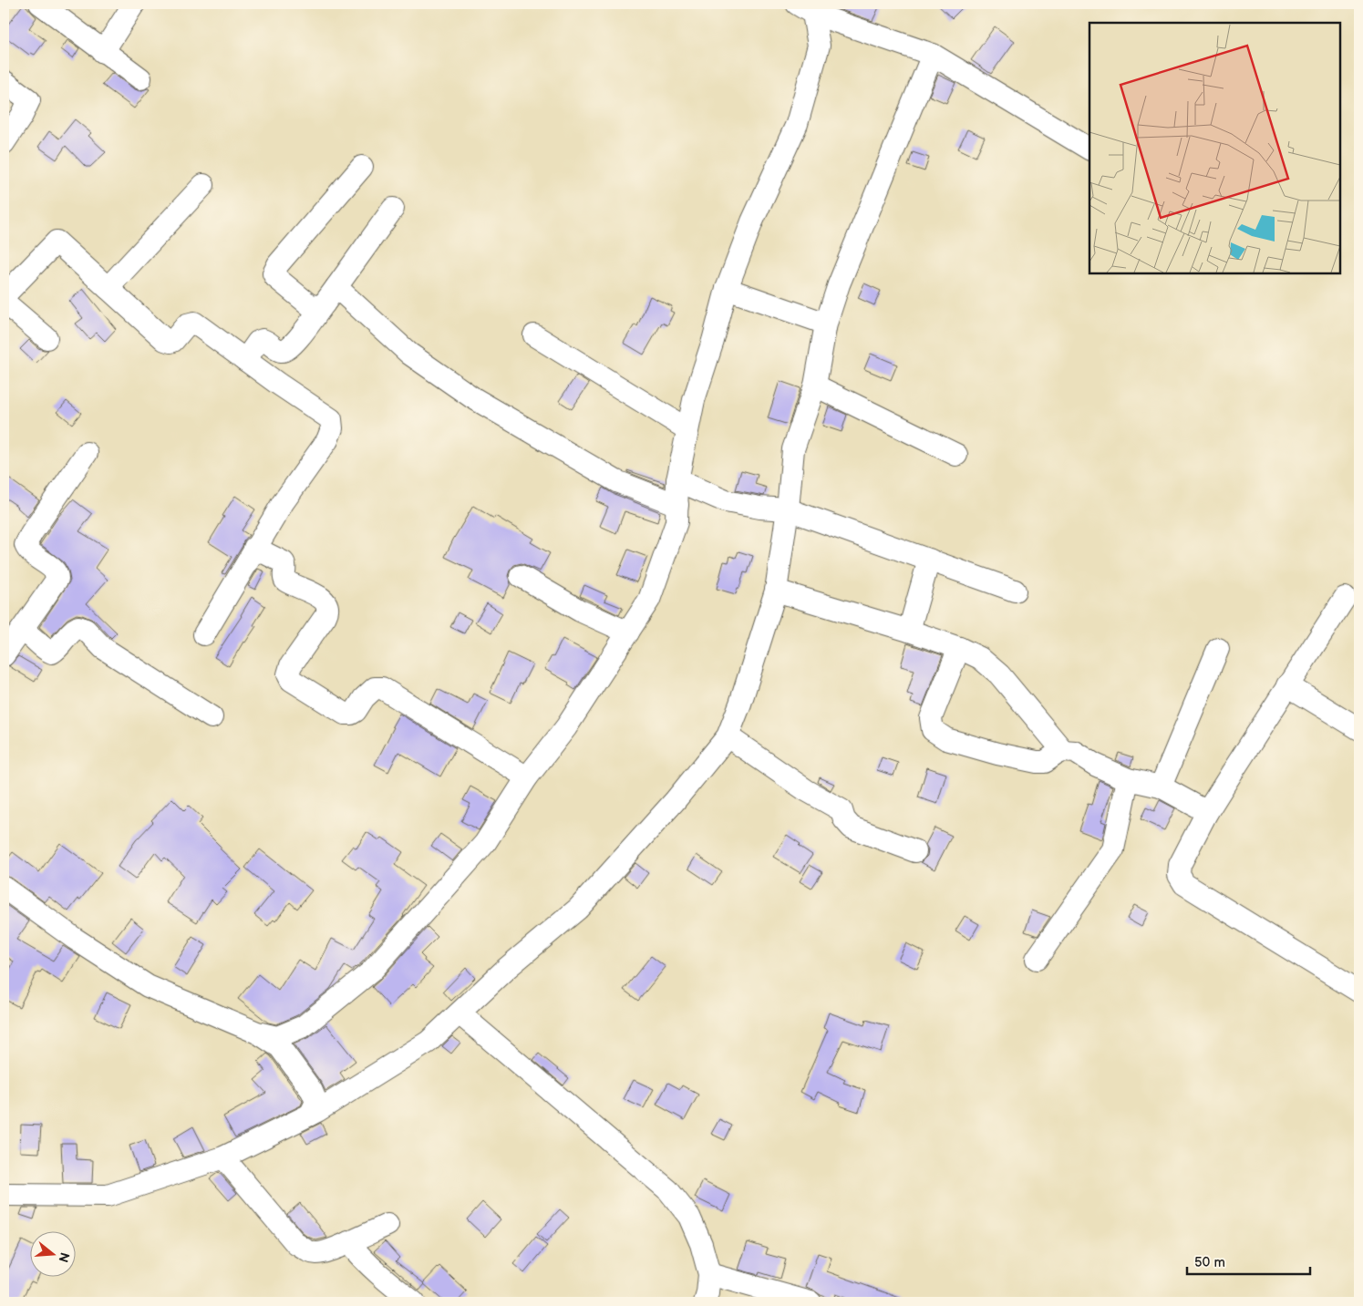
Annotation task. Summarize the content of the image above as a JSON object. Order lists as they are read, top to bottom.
{
  "scale_bar": "50 m",
  "north": "right"
}
